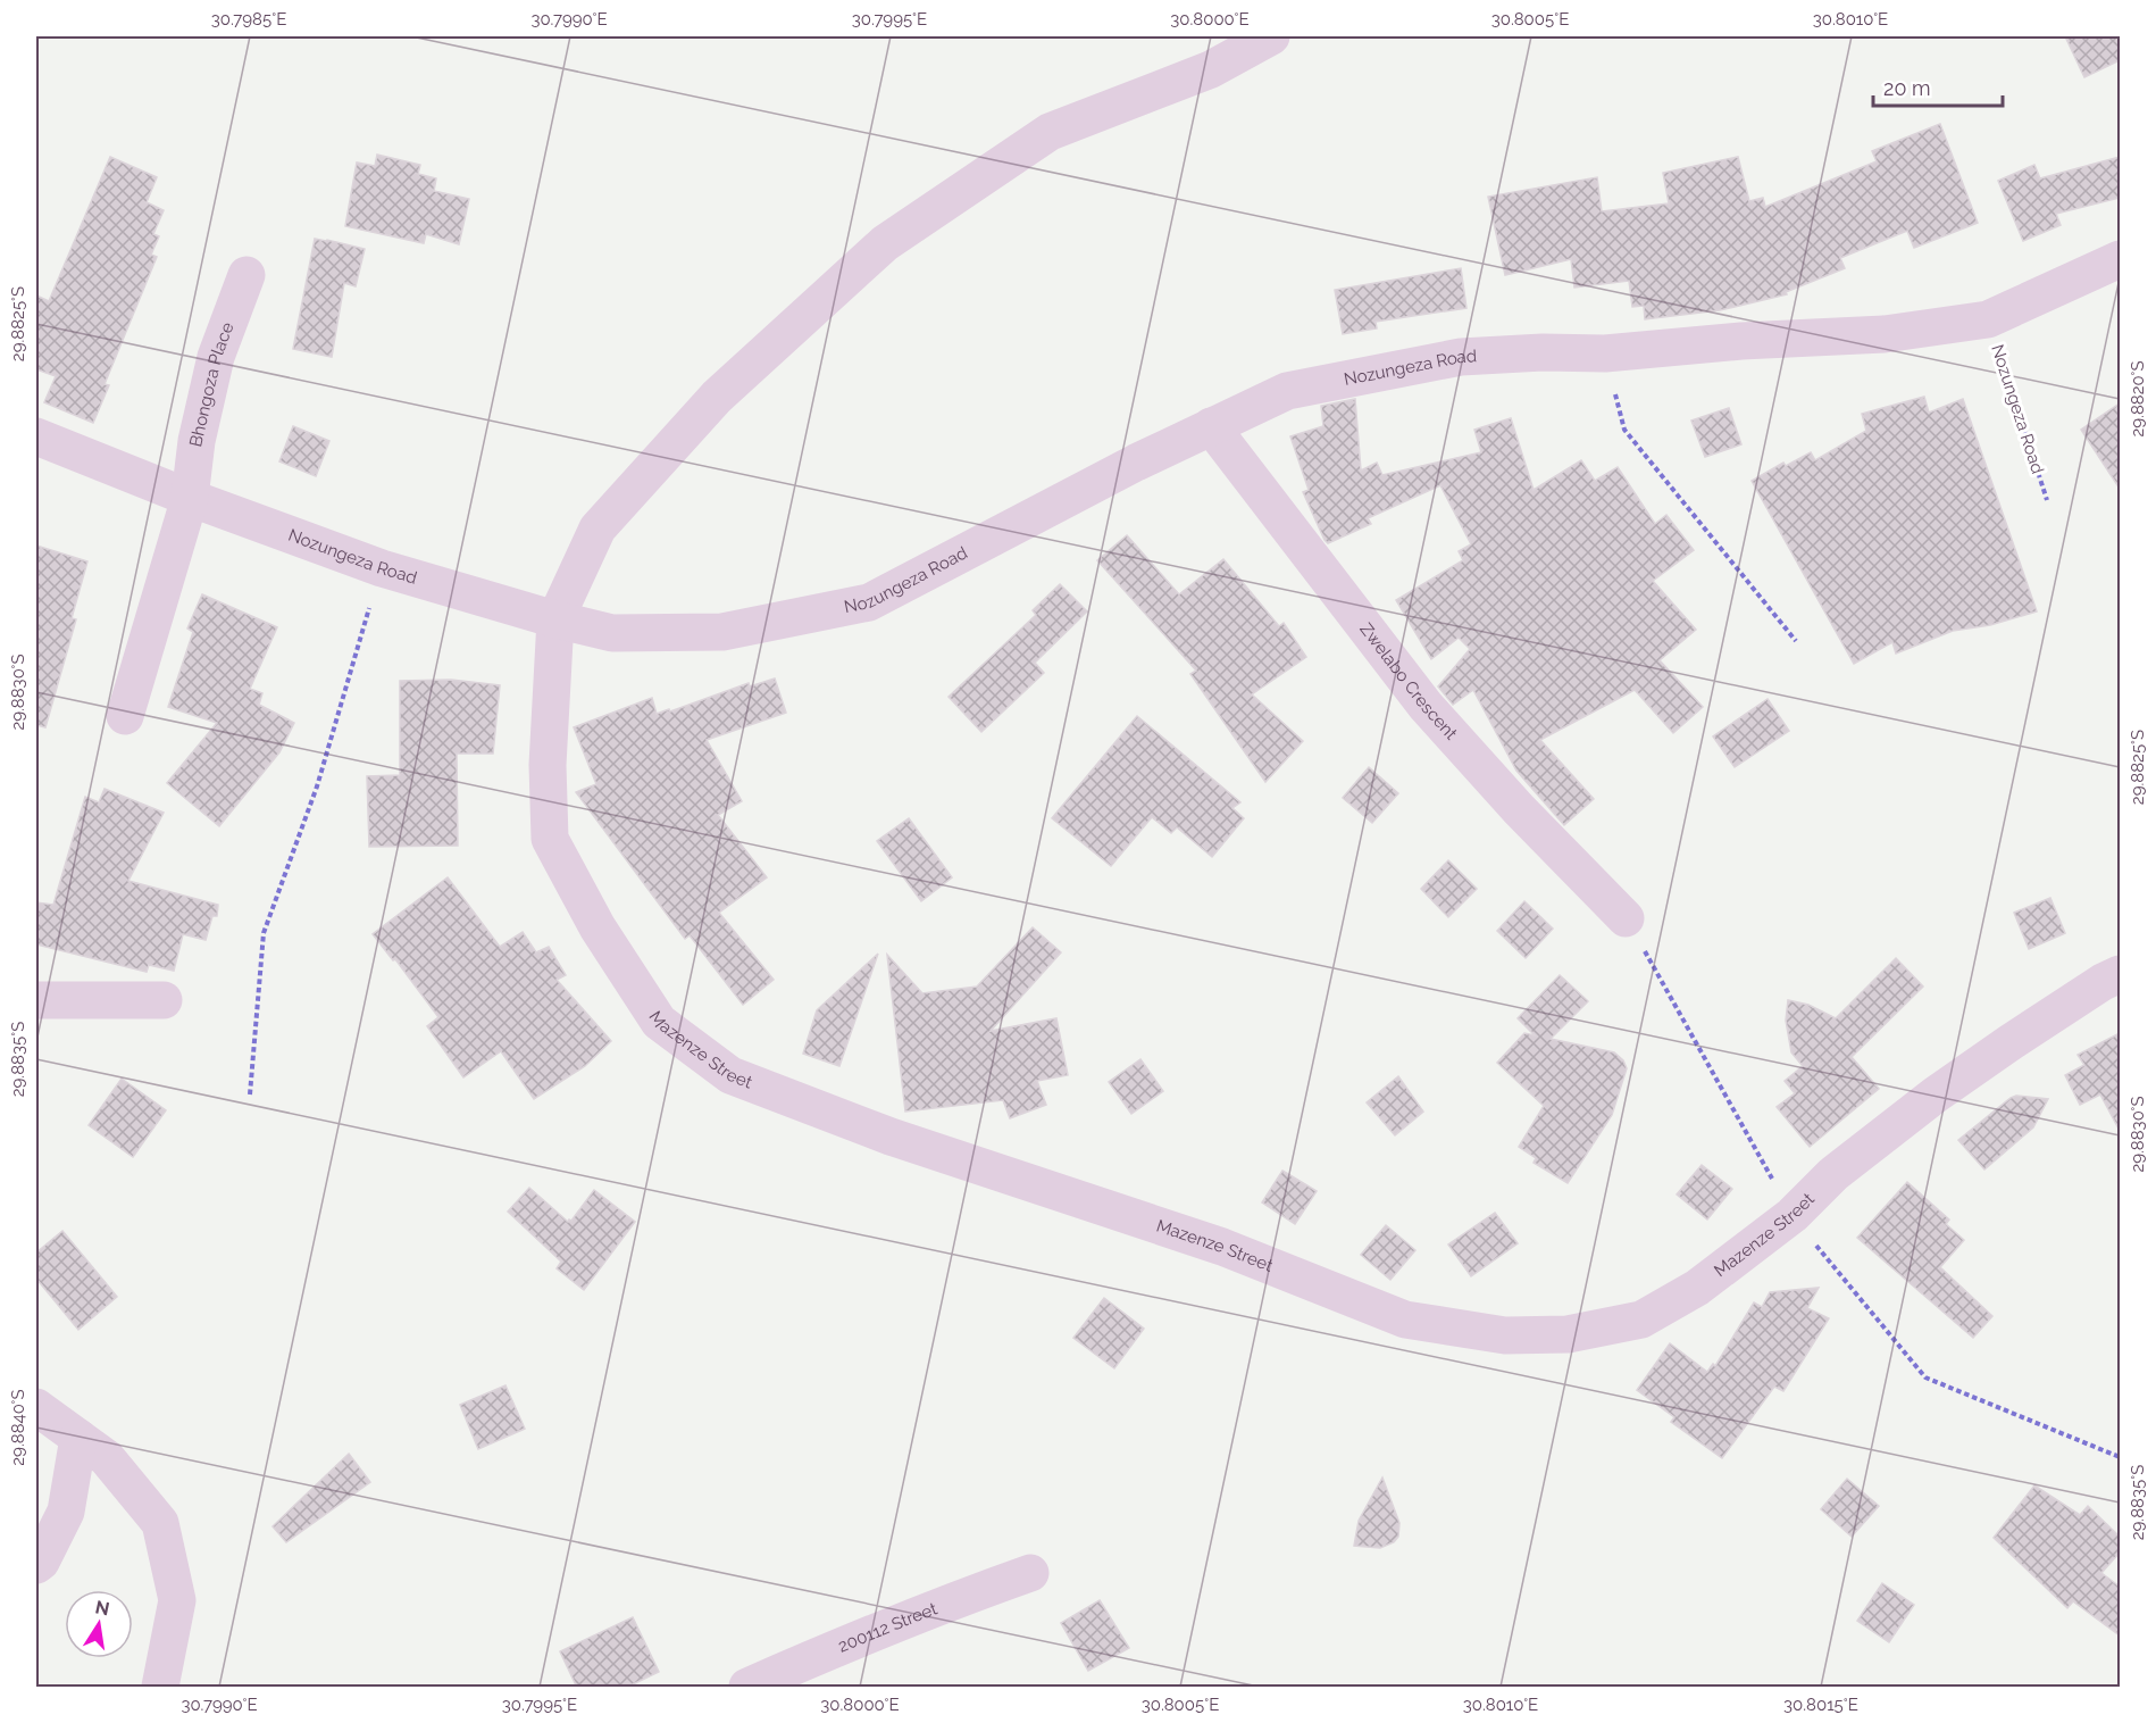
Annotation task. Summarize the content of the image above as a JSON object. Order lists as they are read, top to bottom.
{
  "streets": {
    "street": [
      "Nozungeza Road",
      "Bhongoza Place",
      "Zwelabo Crescent",
      "Mazenze Street",
      "200112 Street"
    ]
  },
  "crossings": [
    ["Nozungeza Road", "Bhongoza Place"],
    ["Nozungeza Road", "Zwelabo Crescent"],
    ["Nozungeza Road", "Mazenze Street"]
  ],
  "scale_bar": "20 m",
  "north": "top",
  "coordinates": [
    "30.7985°E",
    "30.7990°E",
    "30.7995°E",
    "30.8000°E",
    "30.8005°E",
    "30.8010°E",
    "29.8825°S",
    "29.8820°S",
    "29.8830°S",
    "29.8835°S",
    "29.8840°S",
    "30.8015°E"
  ]
}
